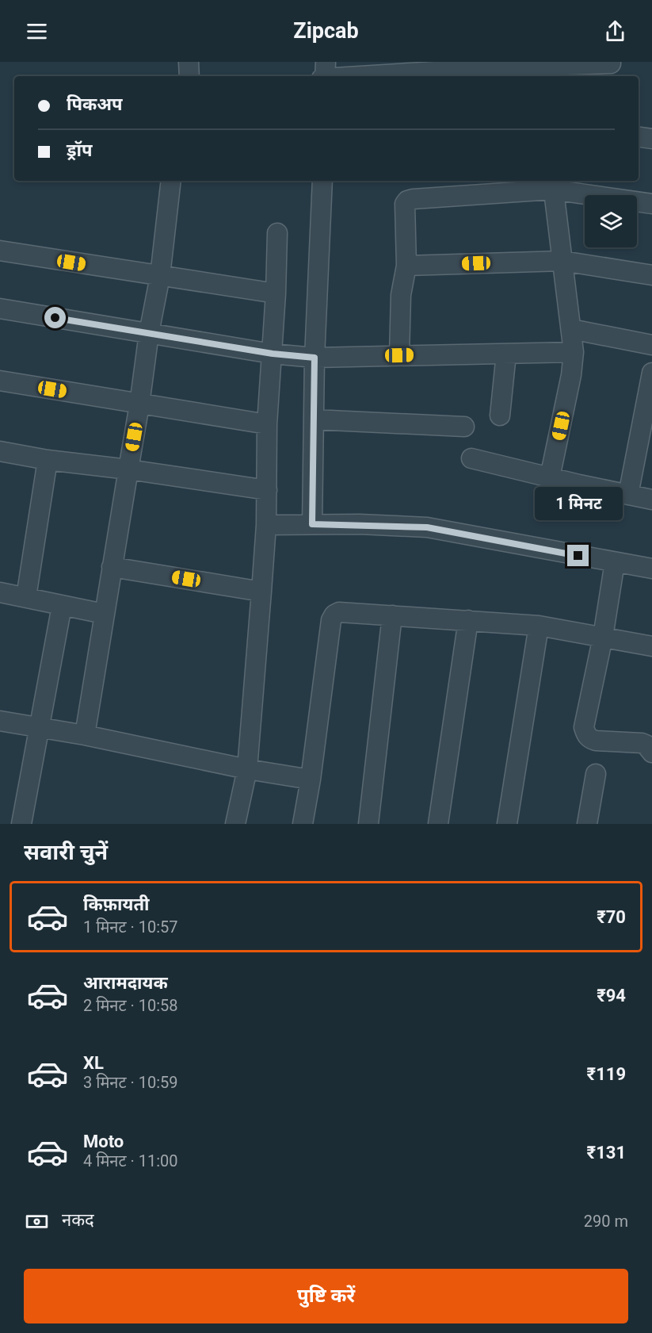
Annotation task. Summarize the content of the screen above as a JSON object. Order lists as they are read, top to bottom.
{
  "page": {
    "header": "Zipcab",
    "banner": ["पिकअप", "ड्रॉप"],
    "bubble": "1 मिनट",
    "heading": "सवारी चुनें",
    "list": [
      {
        "name": "किफ़ायती",
        "note": "1 मिनट · 10:57",
        "value": "₹70"
      },
      {
        "name": "आरामदायक",
        "note": "2 मिनट · 10:58",
        "value": "₹94"
      },
      {
        "name": "XL",
        "note": "3 मिनट · 10:59",
        "value": "₹119"
      },
      {
        "name": "Moto",
        "note": "4 मिनट · 11:00",
        "value": "₹131"
      }
    ],
    "pay": ["नकद", "290 m"],
    "buttons": "पुष्टि करें"
  }
}
